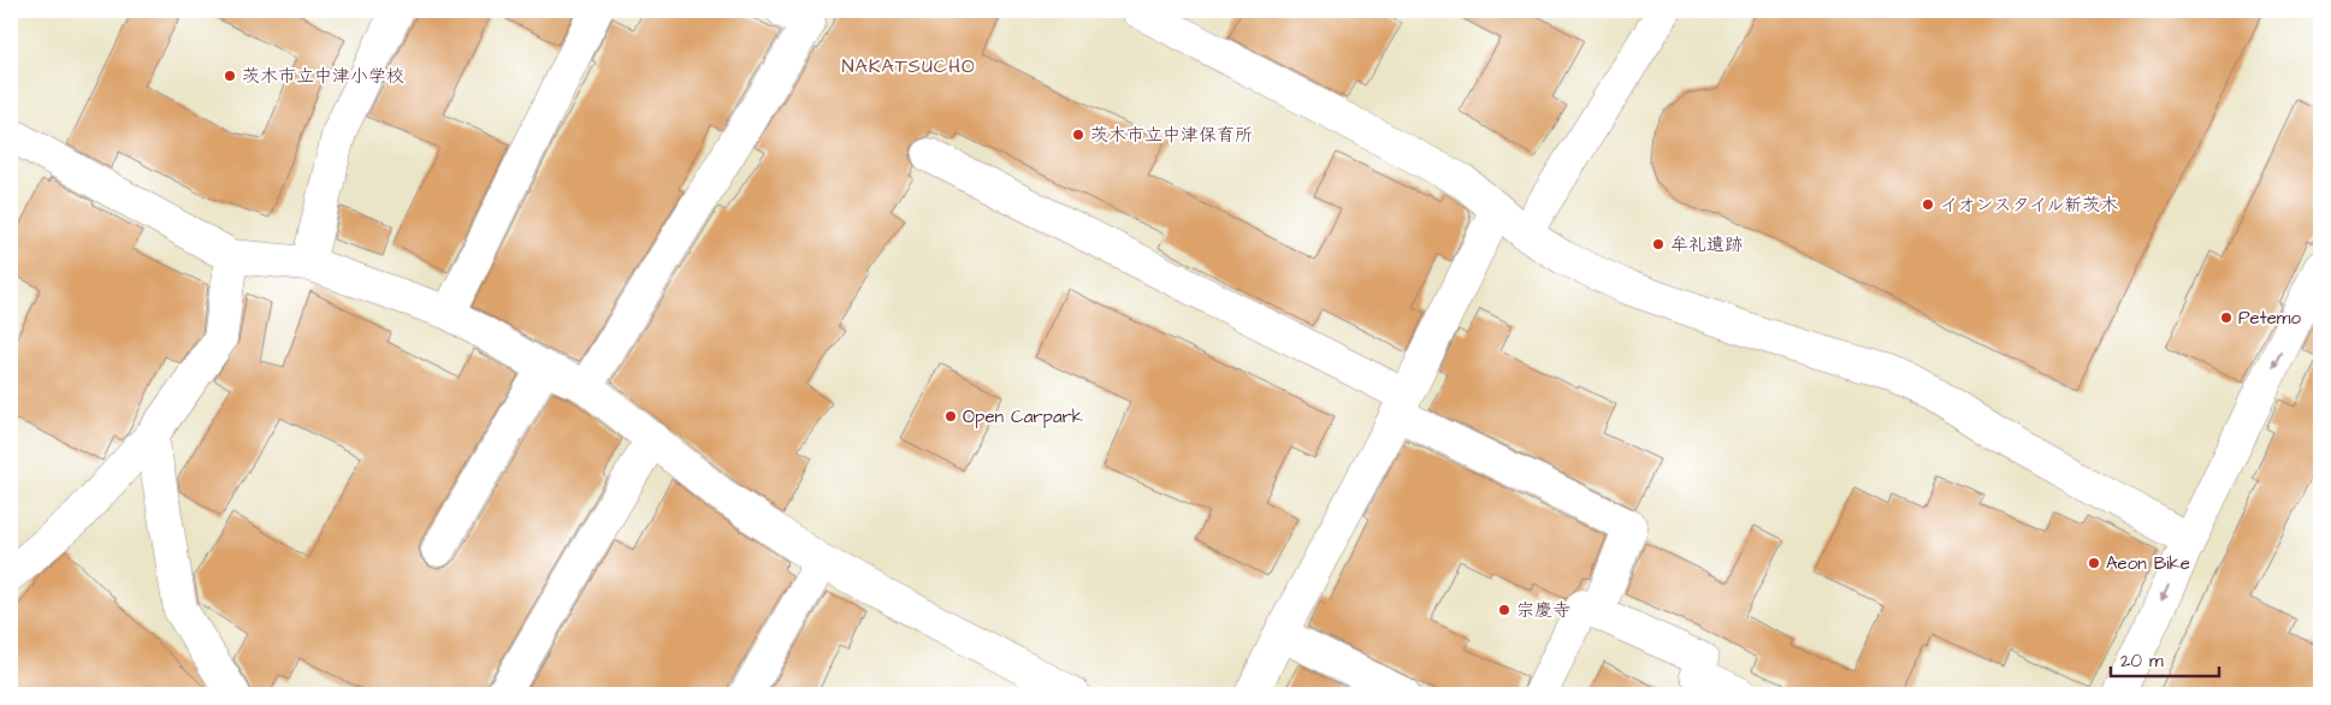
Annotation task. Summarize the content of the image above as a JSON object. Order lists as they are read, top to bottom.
{
  "districts": ["NAKATSUCHO"],
  "places": [
    "茨木市立中津小学校",
    "茨木市立中津保育所",
    "イオンスタイル新茨木",
    "牟礼遺跡",
    "Petemo",
    "Open Carpark",
    "Aeon Bike",
    "宗慶寺"
  ],
  "scale_bar": "20 m"
}
